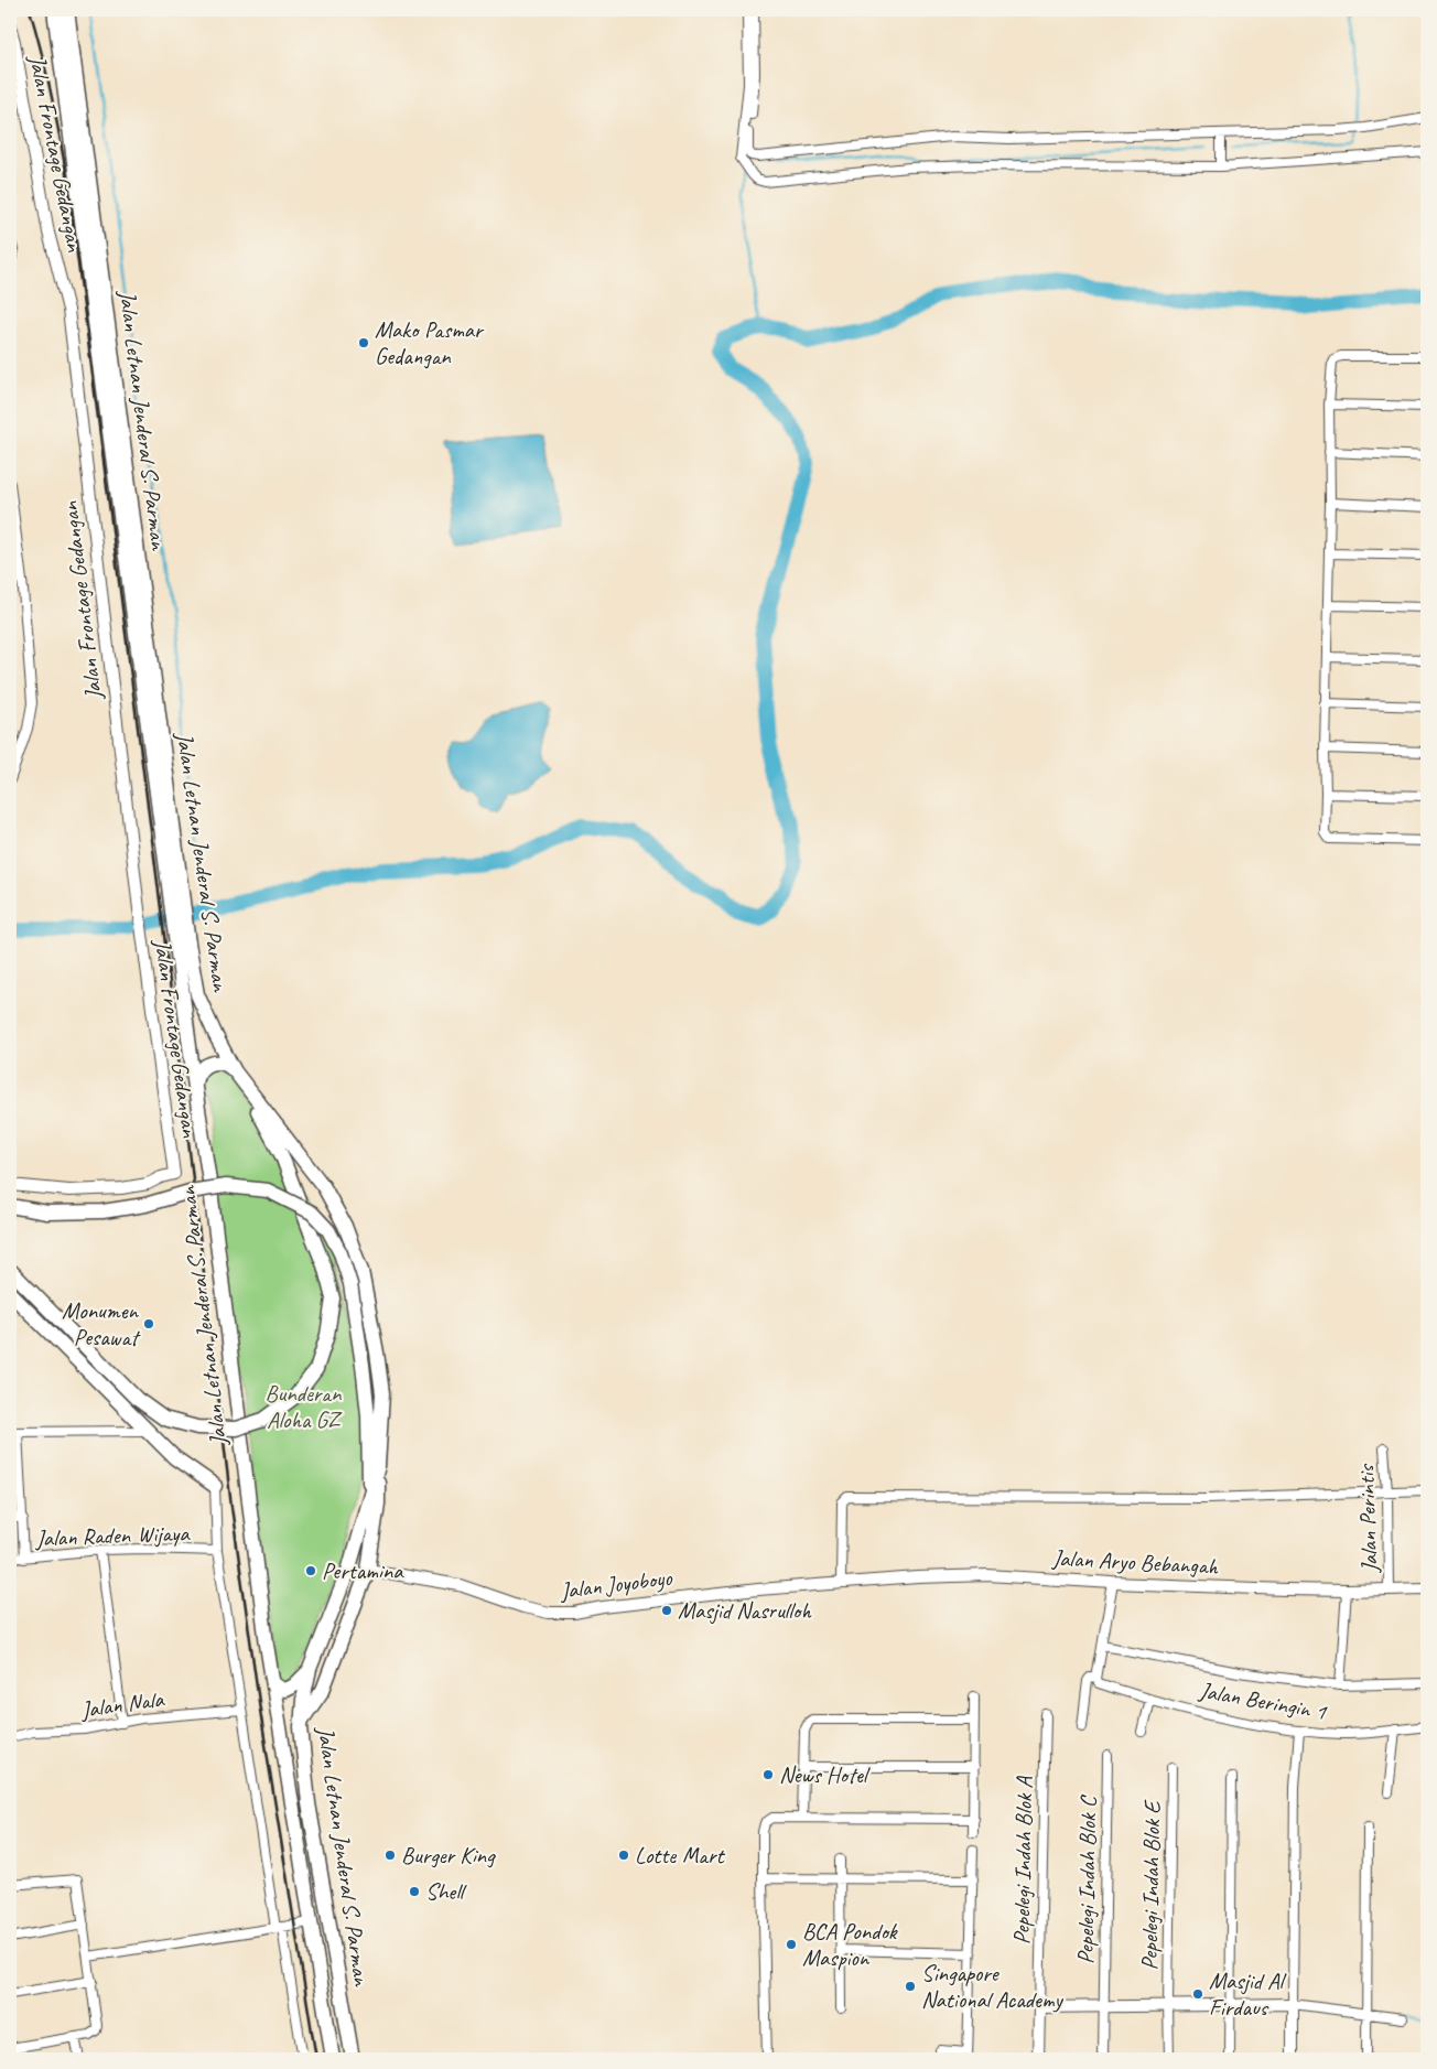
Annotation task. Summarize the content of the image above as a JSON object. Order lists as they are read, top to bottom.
{
  "streets": {
    "highway": ["Jalan Letnan Jenderal S. Parman"],
    "street": [
      "Jalan Frontage Gedangan",
      "Jalan Perintis",
      "Jalan Raden Wijaya",
      "Jalan Aryo Bebangah",
      "Jalan Joyoboyo",
      "Jalan Beringin 1",
      "Jalan Nala",
      "Pepelegi Indah Blok A",
      "Pepelegi Indah Blok C",
      "Pepelegi Indah Blok E"
    ]
  },
  "crossings": [
    ["Jalan Perintis", "Jalan Aryo Bebangah"],
    ["Jalan Aryo Bebangah", "Jalan Joyoboyo"]
  ],
  "parks": ["Bunderan Aloha GZ"],
  "places": [
    "Mako Pasmar Gedangan",
    "Monumen Pesawat",
    "Pertamina",
    "Masjid Nasrulloh",
    "News Hotel",
    "Burger King",
    "Lotte Mart",
    "Shell",
    "BCA Pondok Maspion",
    "Singapore National Academy",
    "Masjid Al Firdaus"
  ]
}
